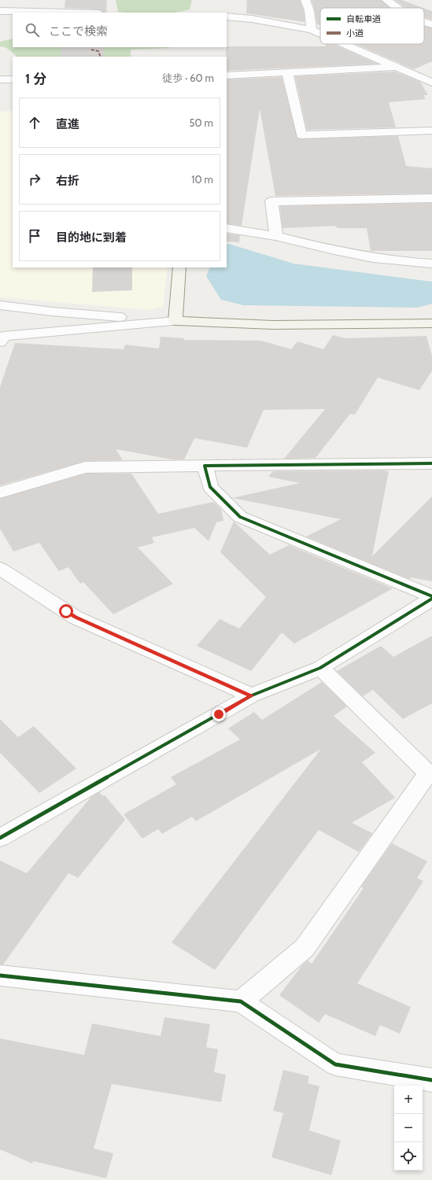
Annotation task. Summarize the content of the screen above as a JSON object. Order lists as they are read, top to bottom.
{
  "legend": ["自転車道", "小道"],
  "page": {
    "search": "ここで検索",
    "heading": ["1 分", "徒歩 · 60 m"],
    "list": [
      ["直進", "50 m"],
      ["右折", "10 m"],
      "目的地に到着"
    ],
    "map_buttons": ["+", "−"]
  }
}
